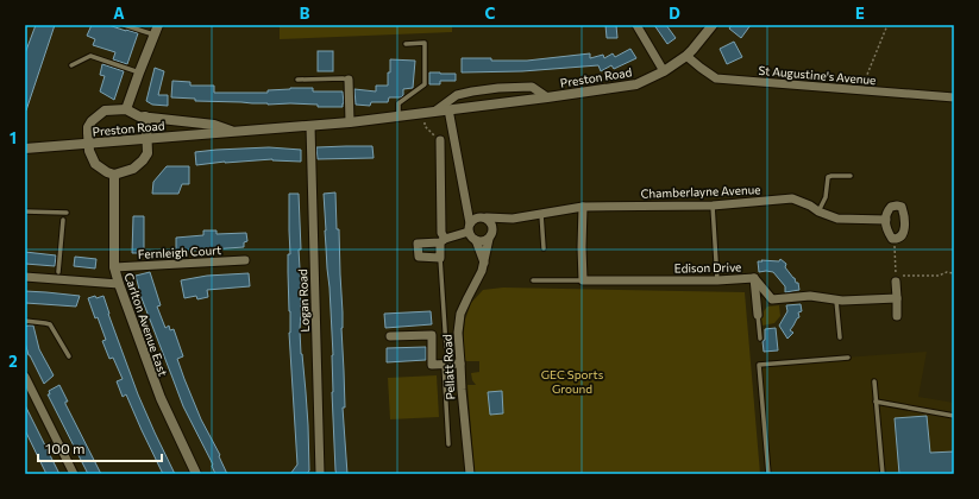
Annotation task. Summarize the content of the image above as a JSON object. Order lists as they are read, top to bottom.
{
  "streets": {
    "street": [
      "St Augustine's Avenue",
      "Preston Road",
      "Chamberlayne Avenue",
      "Fernleigh Court",
      "Edison Drive",
      "Logan Road",
      "Carlton Avenue East",
      "Pellatt Road"
    ]
  },
  "crossings": [
    ["St Augustine's Avenue", "Preston Road"],
    ["Preston Road", "Logan Road"],
    ["Chamberlayne Avenue", "Pellatt Road"],
    ["Fernleigh Court", "Carlton Avenue East"]
  ],
  "parks": ["GEC Sports Ground"],
  "scale_bar": "100 m",
  "grid": {
    "columns": [
      "A",
      "B",
      "C",
      "D",
      "E"
    ],
    "rows": ["1", "2"]
  }
}
